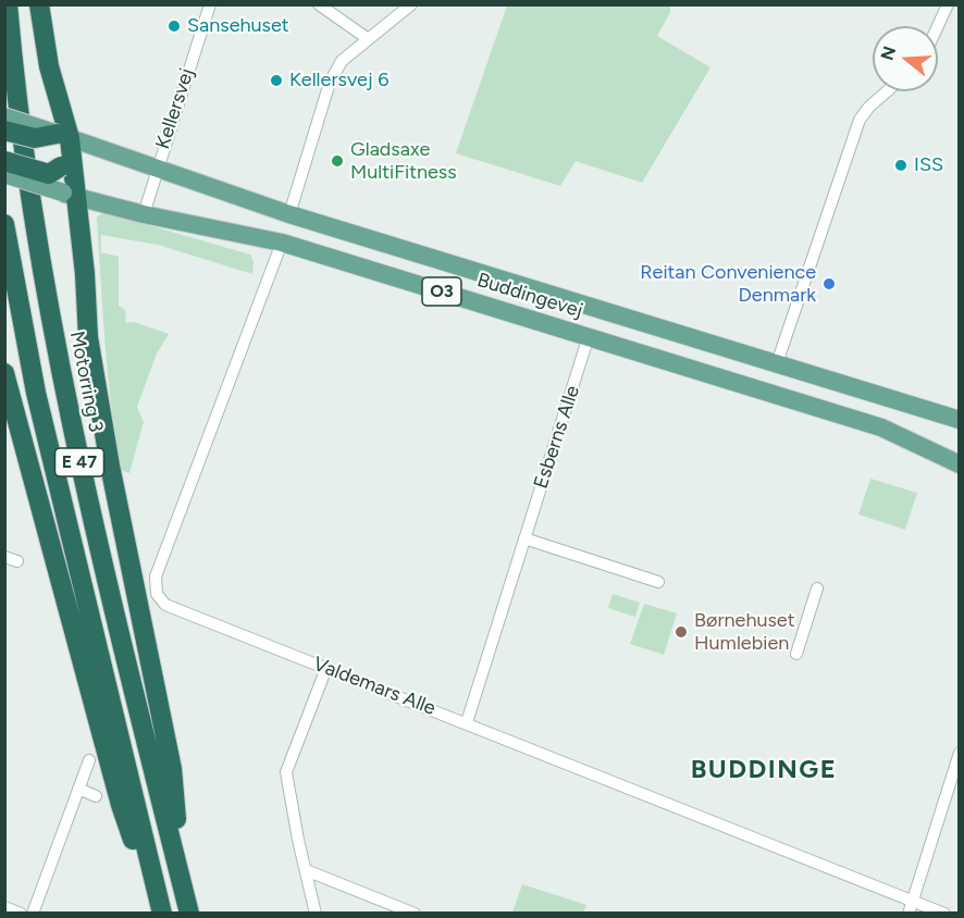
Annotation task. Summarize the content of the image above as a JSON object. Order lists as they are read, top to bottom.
{
  "streets": {
    "highway": ["Motorring 3", "E 47"],
    "main road": ["O3", "Buddingevej"],
    "street": ["Kellersvej", "Esberns Alle", "Valdemars Alle"]
  },
  "crossings": [
    ["Kellersvej", "Buddingevej"],
    ["Buddingevej", "Esberns Alle"],
    ["Buddingevej", "Valdemars Alle"],
    ["Esberns Alle", "Valdemars Alle"]
  ],
  "districts": ["BUDDINGE"],
  "places": [
    "Sansehuset",
    "Kellersvej 6",
    "Gladsaxe MultiFitness",
    "ISS",
    "Reitan Convenience Denmark",
    "Børnehuset Humlebien"
  ],
  "north": "left"
}
